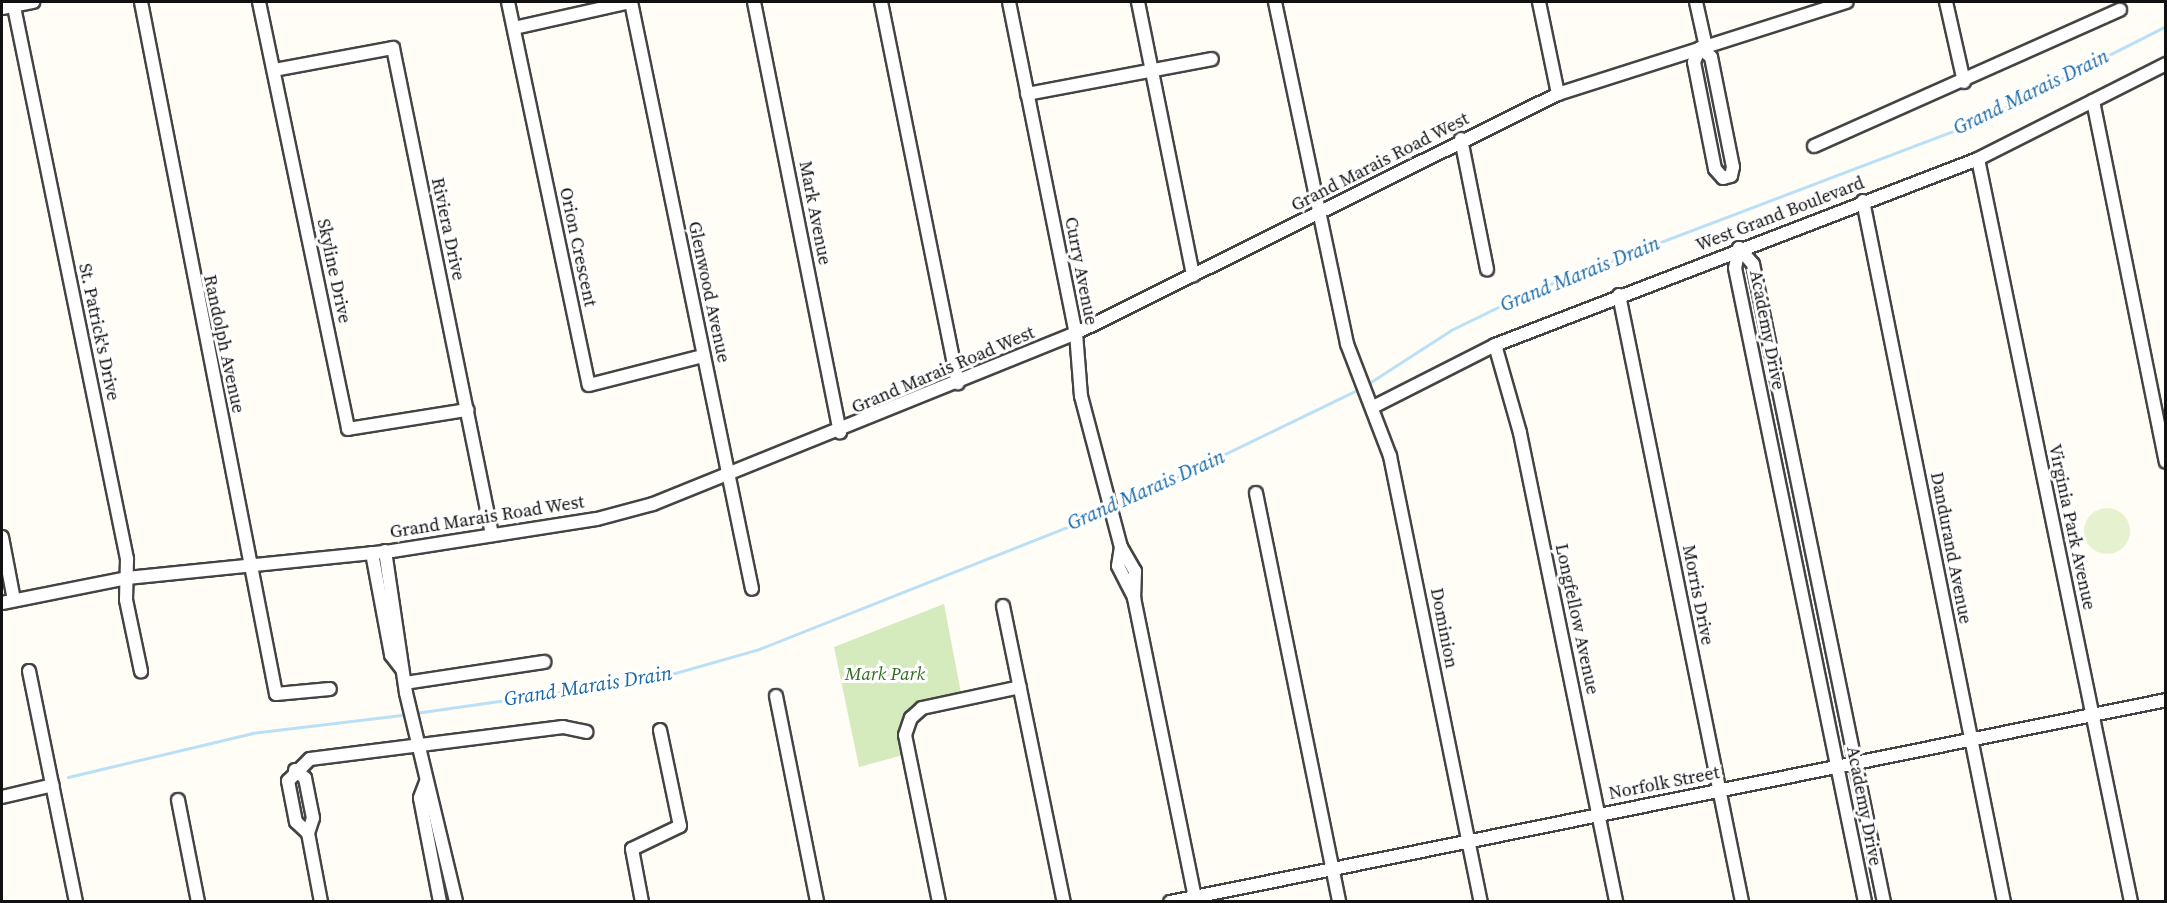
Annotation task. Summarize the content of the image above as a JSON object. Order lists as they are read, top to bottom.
{
  "streets": {
    "street": [
      "Grand Marais Road West",
      "Mark Avenue",
      "West Grand Boulevard",
      "Riviera Drive",
      "Orion Crescent",
      "Skyline Drive",
      "Curry Avenue",
      "Glenwood Avenue",
      "Academy Drive",
      "St. Patrick's Drive",
      "Randolph Avenue",
      "Virginia Park Avenue",
      "Dandurand Avenue",
      "Morris Drive",
      "Longfellow Avenue",
      "Dominion",
      "Norfolk Street"
    ]
  },
  "crossings": [
    ["Grand Marais Road West", "Mark Avenue"],
    ["Grand Marais Road West", "Riviera Drive"],
    ["Grand Marais Road West", "Curry Avenue"],
    ["Grand Marais Road West", "Glenwood Avenue"],
    ["Grand Marais Road West", "St. Patrick's Drive"],
    ["Grand Marais Road West", "Randolph Avenue"],
    ["Grand Marais Road West", "Dominion"],
    ["West Grand Boulevard", "Academy Drive"],
    ["West Grand Boulevard", "Virginia Park Avenue"],
    ["West Grand Boulevard", "Dandurand Avenue"],
    ["West Grand Boulevard", "Morris Drive"],
    ["West Grand Boulevard", "Longfellow Avenue"],
    ["West Grand Boulevard", "Dominion"],
    ["Riviera Drive", "Skyline Drive"],
    ["Orion Crescent", "Glenwood Avenue"],
    ["Curry Avenue", "Norfolk Street"],
    ["Academy Drive", "Norfolk Street"],
    ["Virginia Park Avenue", "Norfolk Street"],
    ["Dandurand Avenue", "Norfolk Street"],
    ["Morris Drive", "Norfolk Street"],
    ["Longfellow Avenue", "Norfolk Street"],
    ["Dominion", "Norfolk Street"]
  ],
  "water": ["Grand Marais Drain"],
  "parks": ["Mark Park"]
}
